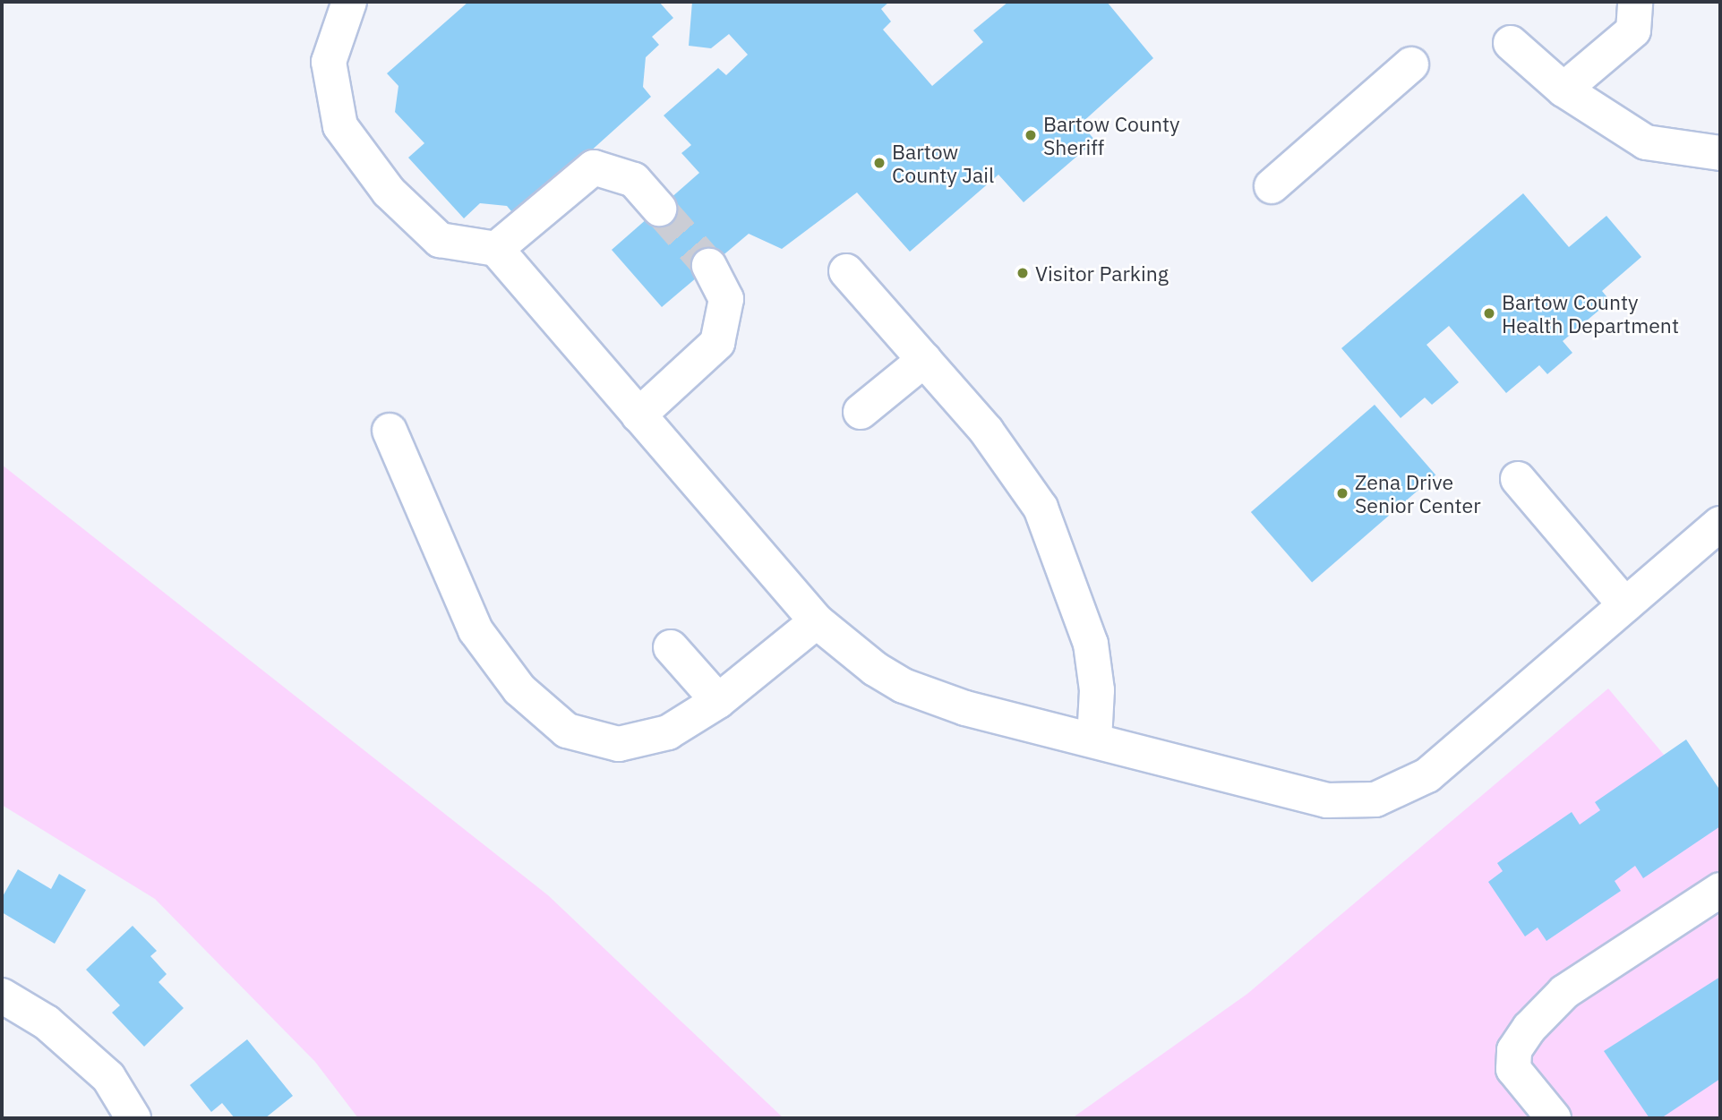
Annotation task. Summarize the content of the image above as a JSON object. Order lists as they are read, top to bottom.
{
  "places": [
    "Bartow County Sheriff",
    "Bartow County Jail",
    "Visitor Parking",
    "Bartow County Health Department",
    "Zena Drive Senior Center"
  ]
}
